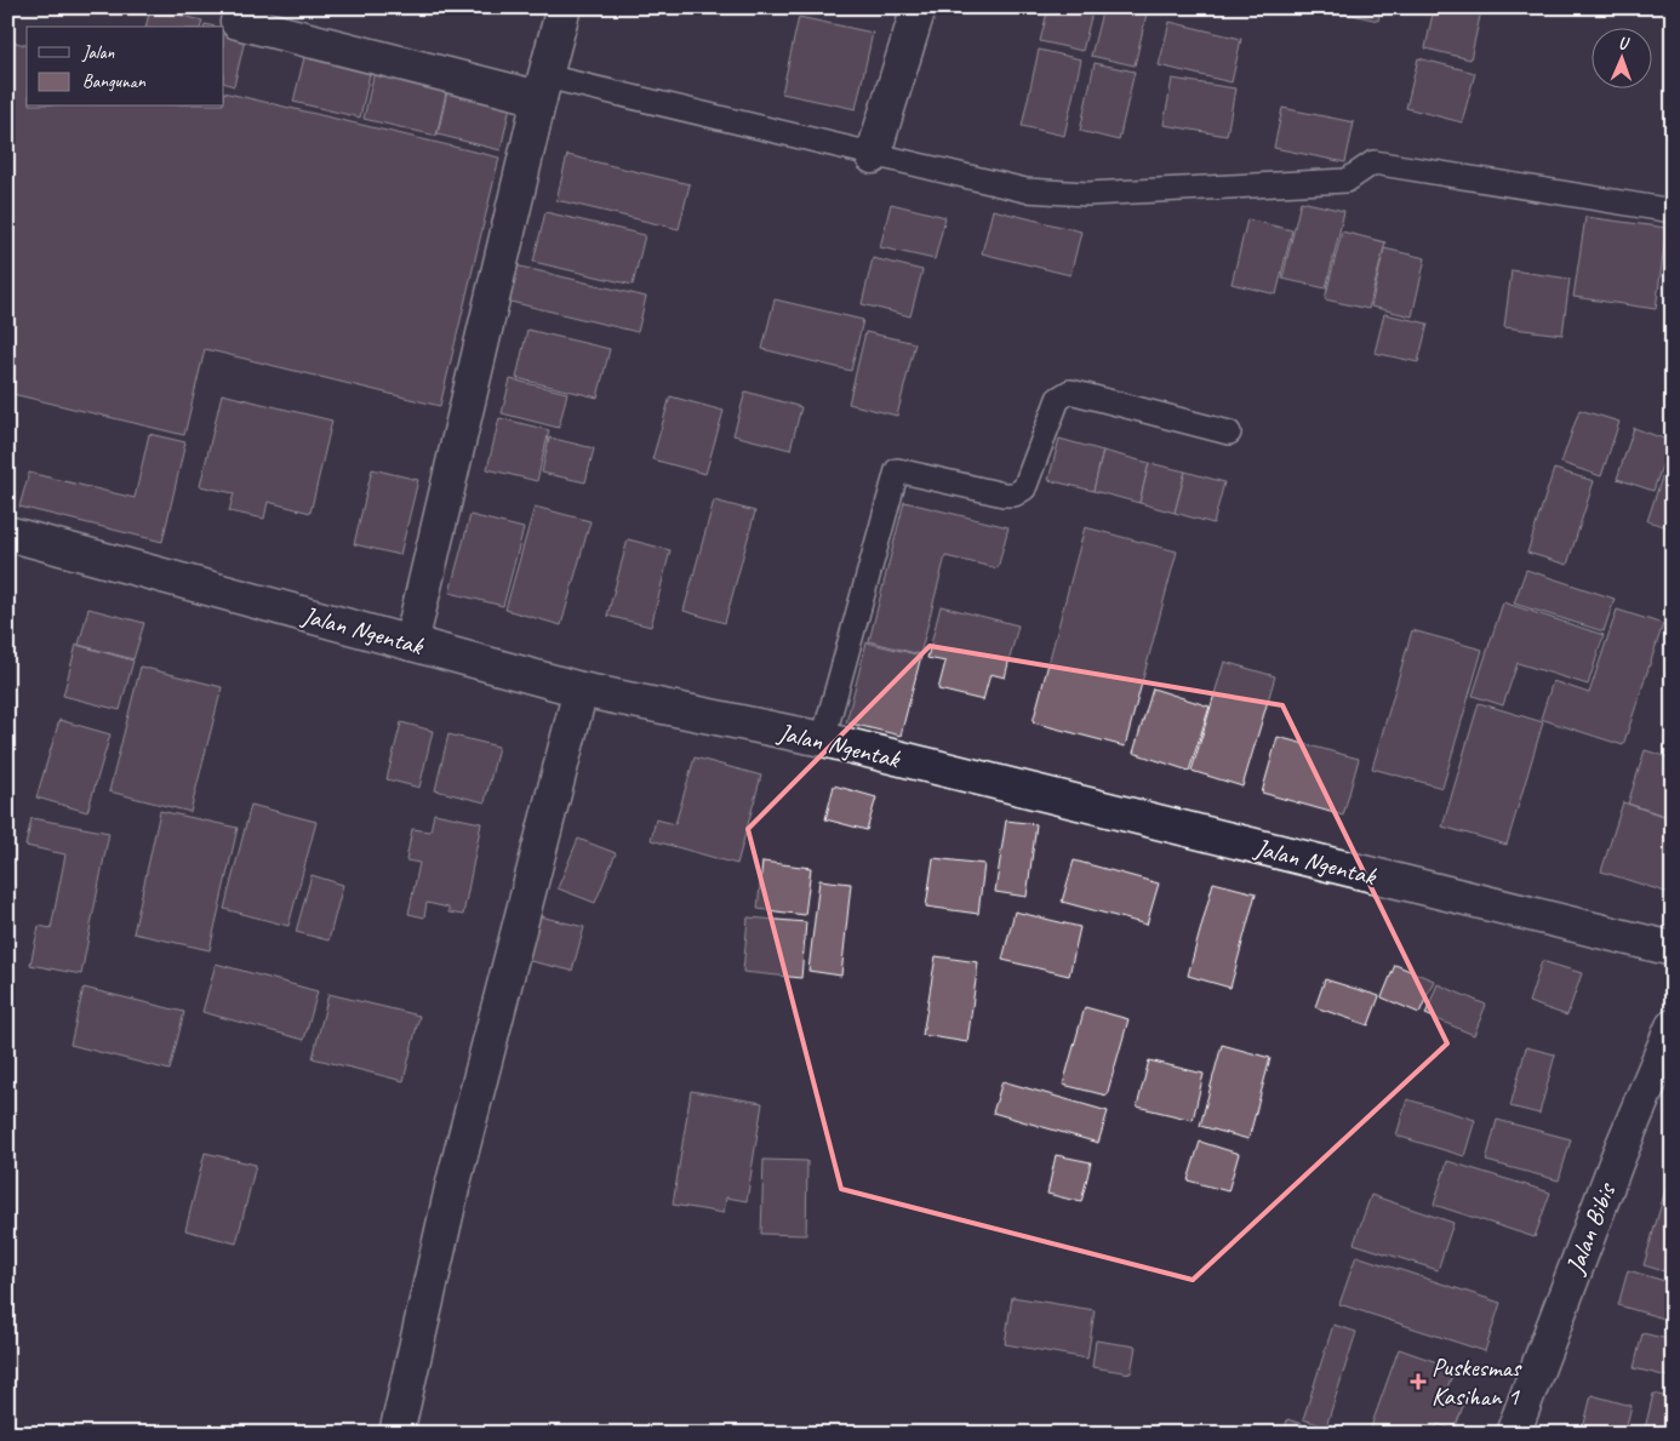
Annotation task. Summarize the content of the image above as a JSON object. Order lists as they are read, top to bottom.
{
  "streets": {
    "street": ["Jalan Ngentak", "Jalan Bibis"]
  },
  "places": {
    "health": ["Puskesmas Kasihan 1"]
  },
  "legend": ["Jalan", "Bangunan"],
  "north": "top"
}
